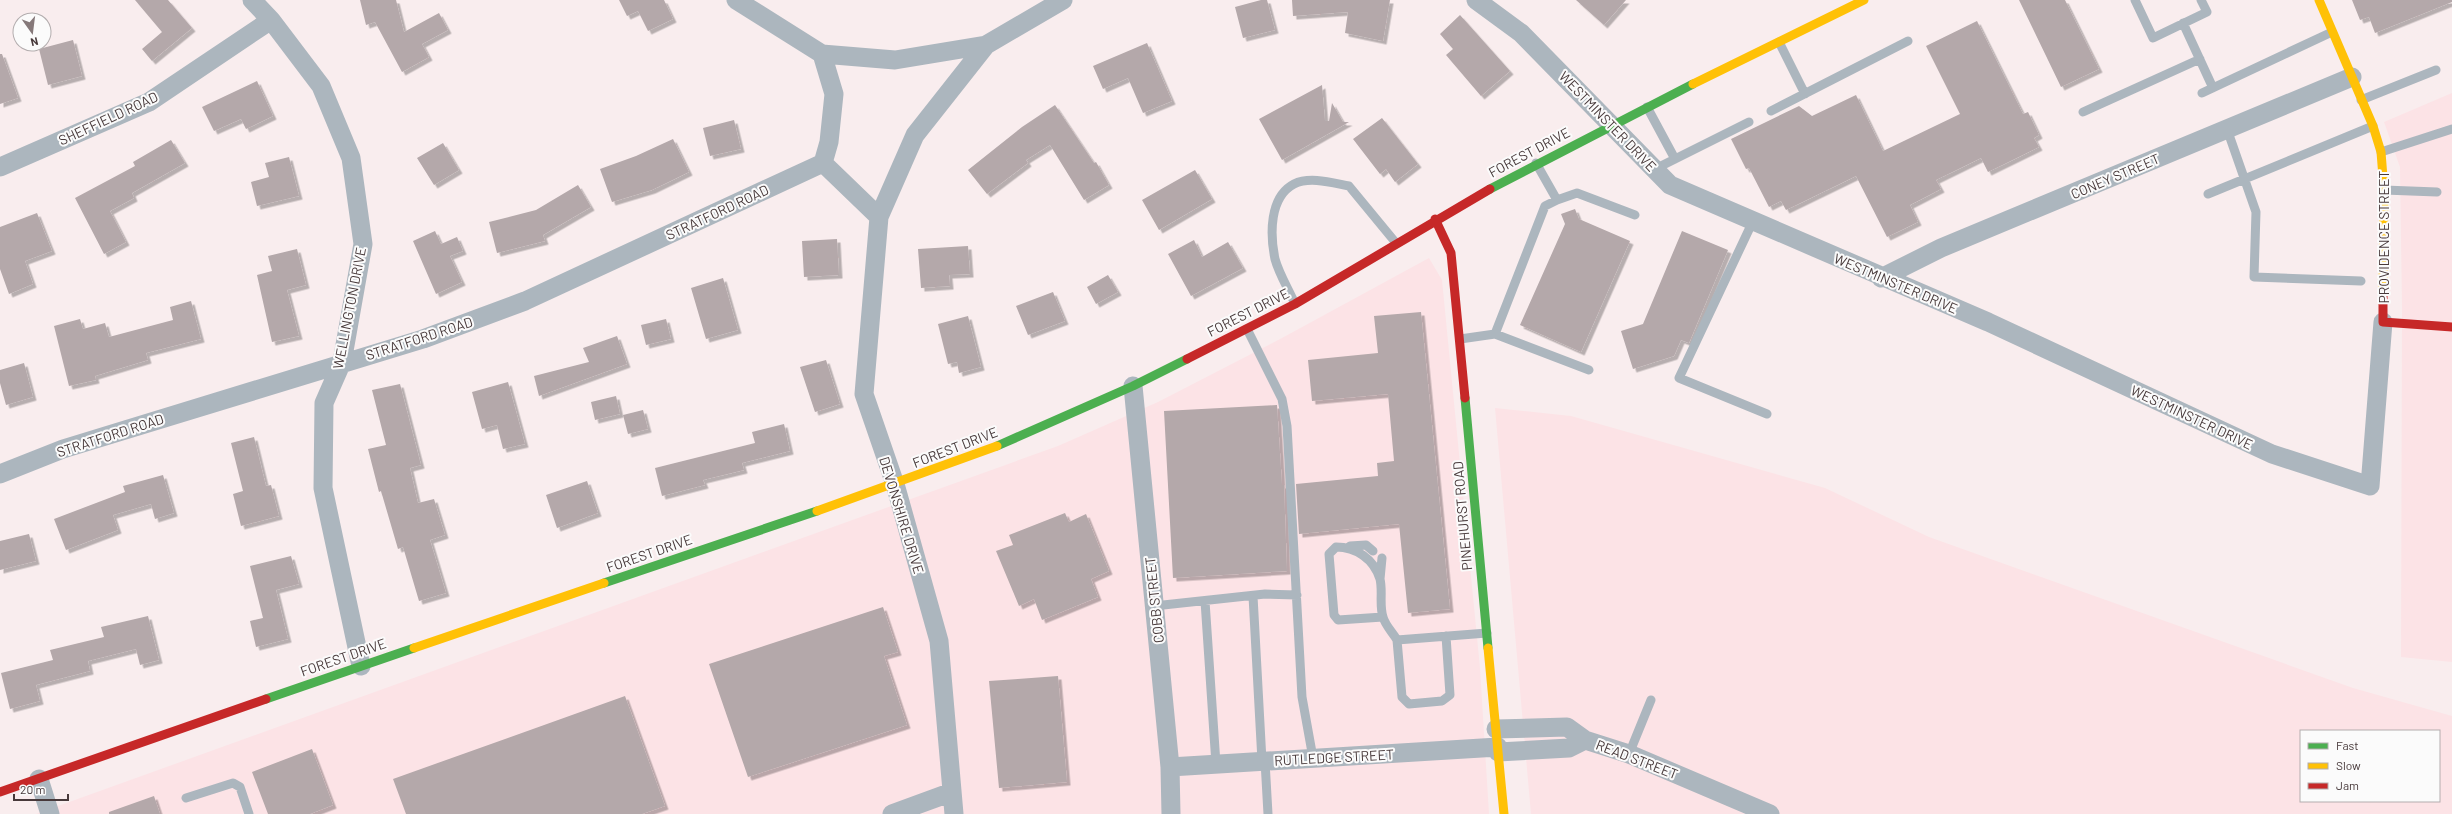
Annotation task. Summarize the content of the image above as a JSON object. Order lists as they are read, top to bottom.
{
  "streets": {
    "main road": ["FOREST DRIVE", "PROVIDENCE STREET", "PINEHURST ROAD"],
    "street": [
      "SHEFFIELD ROAD",
      "WESTMINSTER DRIVE",
      "CONEY STREET",
      "STRATFORD ROAD",
      "WELLINGTON DRIVE",
      "DEVONSHIRE DRIVE",
      "COBB STREET",
      "RUTLEDGE STREET",
      "READ STREET"
    ]
  },
  "crossings": [
    ["SHEFFIELD ROAD", "WELLINGTON DRIVE"],
    ["WESTMINSTER DRIVE", "FOREST DRIVE"],
    ["WESTMINSTER DRIVE", "CONEY STREET"],
    ["WESTMINSTER DRIVE", "PROVIDENCE STREET"],
    ["FOREST DRIVE", "WELLINGTON DRIVE"],
    ["FOREST DRIVE", "DEVONSHIRE DRIVE"],
    ["FOREST DRIVE", "PINEHURST ROAD"],
    ["FOREST DRIVE", "COBB STREET"],
    ["CONEY STREET", "PROVIDENCE STREET"],
    ["STRATFORD ROAD", "WELLINGTON DRIVE"],
    ["PINEHURST ROAD", "RUTLEDGE STREET"],
    ["PINEHURST ROAD", "READ STREET"],
    ["COBB STREET", "RUTLEDGE STREET"],
    ["RUTLEDGE STREET", "READ STREET"]
  ],
  "legend": ["Fast", "Slow", "Jam"],
  "scale_bar": "20 m",
  "north": "bottom"
}
